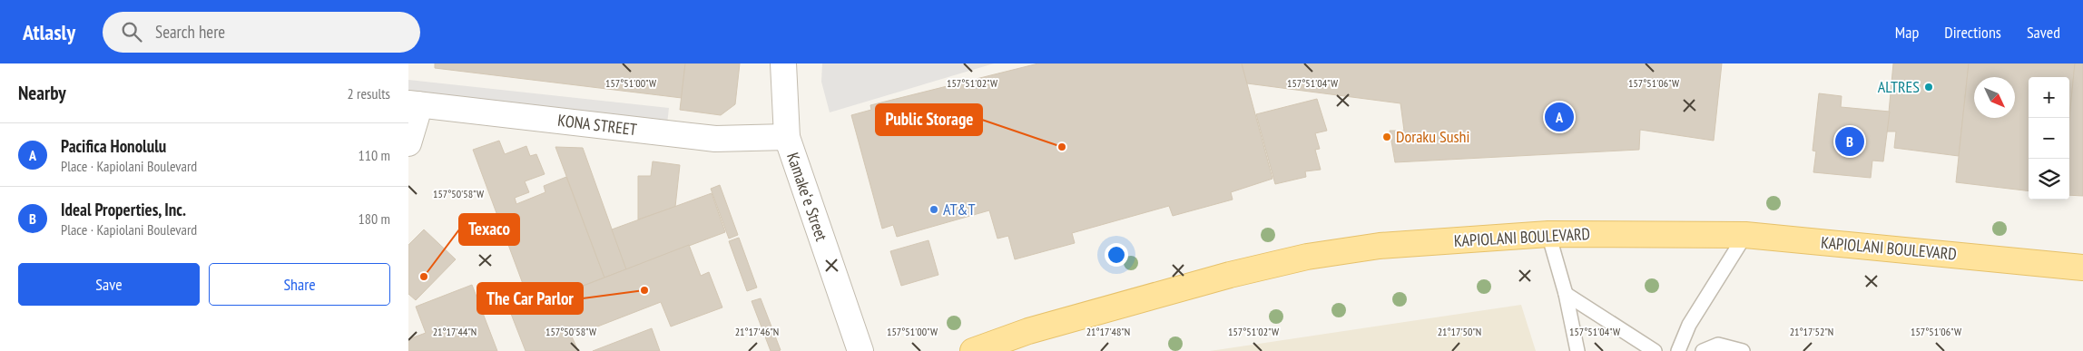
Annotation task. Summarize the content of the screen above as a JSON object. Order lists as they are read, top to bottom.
{
  "streets": {
    "main road": ["KAPIOLANI BOULEVARD"],
    "street": ["KONA STREET", "Kamakeʻe Street"]
  },
  "crossings": [
    ["KONA STREET", "Kamakeʻe Street"]
  ],
  "places": [
    "ALTRES",
    "Doraku Sushi",
    "Public Storage",
    "AT&T",
    "Texaco",
    "The Car Parlor"
  ],
  "north": "bottom right",
  "page": {
    "header": "Atlasly",
    "search": "Search here",
    "nav": ["Map", "Directions", "Saved"],
    "heading": ["Nearby", "2 results"],
    "map_buttons": ["+", "−"],
    "pins": ["A", "B"],
    "list": [
      {
        "mark": "A",
        "name": "Pacifica Honolulu",
        "note": "Place · Kapiolani Boulevard",
        "value": "110 m"
      },
      {
        "mark": "B",
        "name": "Ideal Properties, Inc.",
        "note": "Place · Kapiolani Boulevard",
        "value": "180 m"
      }
    ],
    "buttons": ["Save", "Share"]
  },
  "coordinates": [
    "157°51'00\"W",
    "157°51'04\"W",
    "157°51'06\"W",
    "157°51'02\"W",
    "157°50'58\"W",
    "21°17'46\"N",
    "21°17'48\"N",
    "21°17'50\"N",
    "21°17'52\"N",
    "21°17'44\"N"
  ]
}
